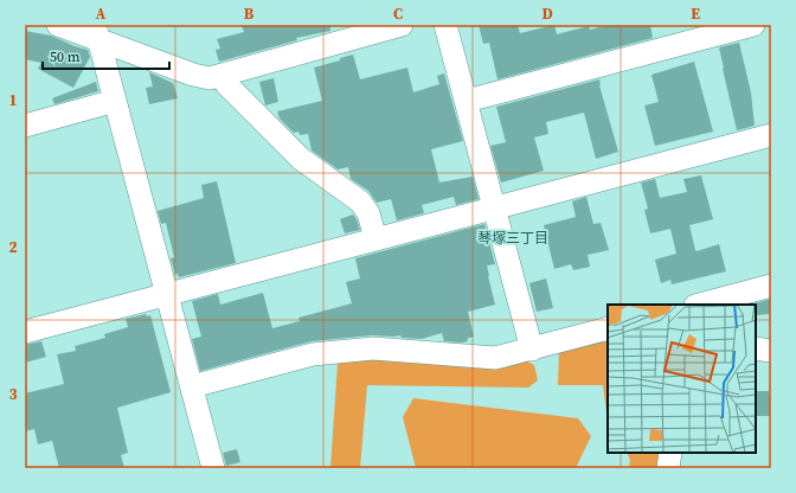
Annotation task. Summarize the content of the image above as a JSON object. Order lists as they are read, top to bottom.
{
  "districts": ["琴塚三丁目"],
  "scale_bar": "50 m",
  "grid": {
    "columns": [
      "A",
      "B",
      "C",
      "D",
      "E"
    ],
    "rows": ["1", "2", "3"]
  }
}
